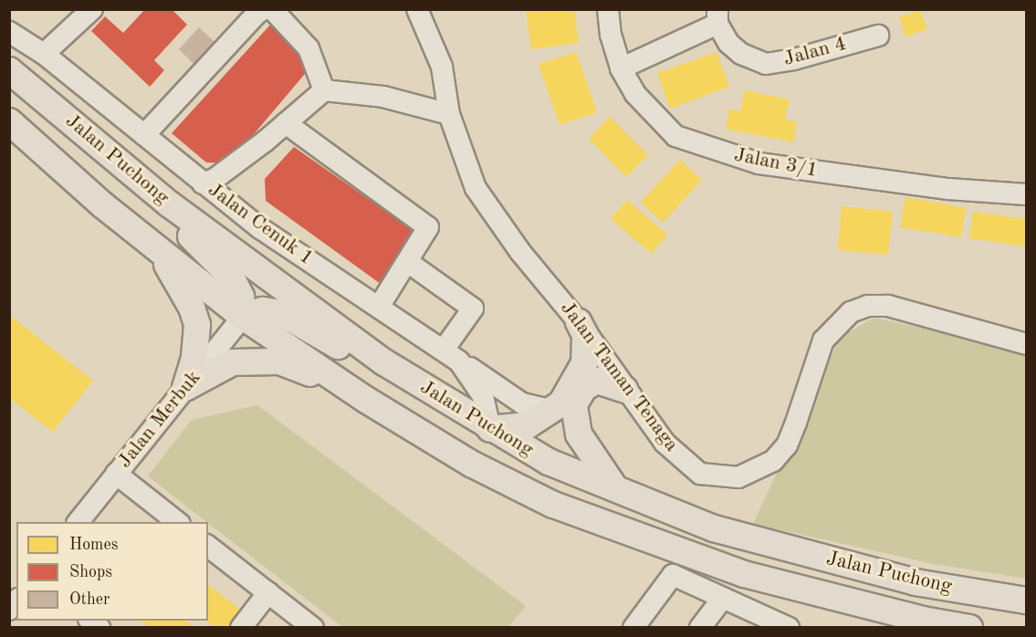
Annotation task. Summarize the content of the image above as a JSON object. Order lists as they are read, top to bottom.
{
  "streets": {
    "main road": ["Jalan Puchong"],
    "street": [
      "Jalan 4",
      "Jalan 3/1",
      "Jalan Cenuk 1",
      "Jalan Taman Tenaga",
      "Jalan Merbuk"
    ]
  },
  "crossings": [
    ["Jalan Puchong", "Jalan Cenuk 1"],
    ["Jalan Puchong", "Jalan Merbuk"]
  ],
  "legend": ["Homes", "Shops", "Other"]
}
